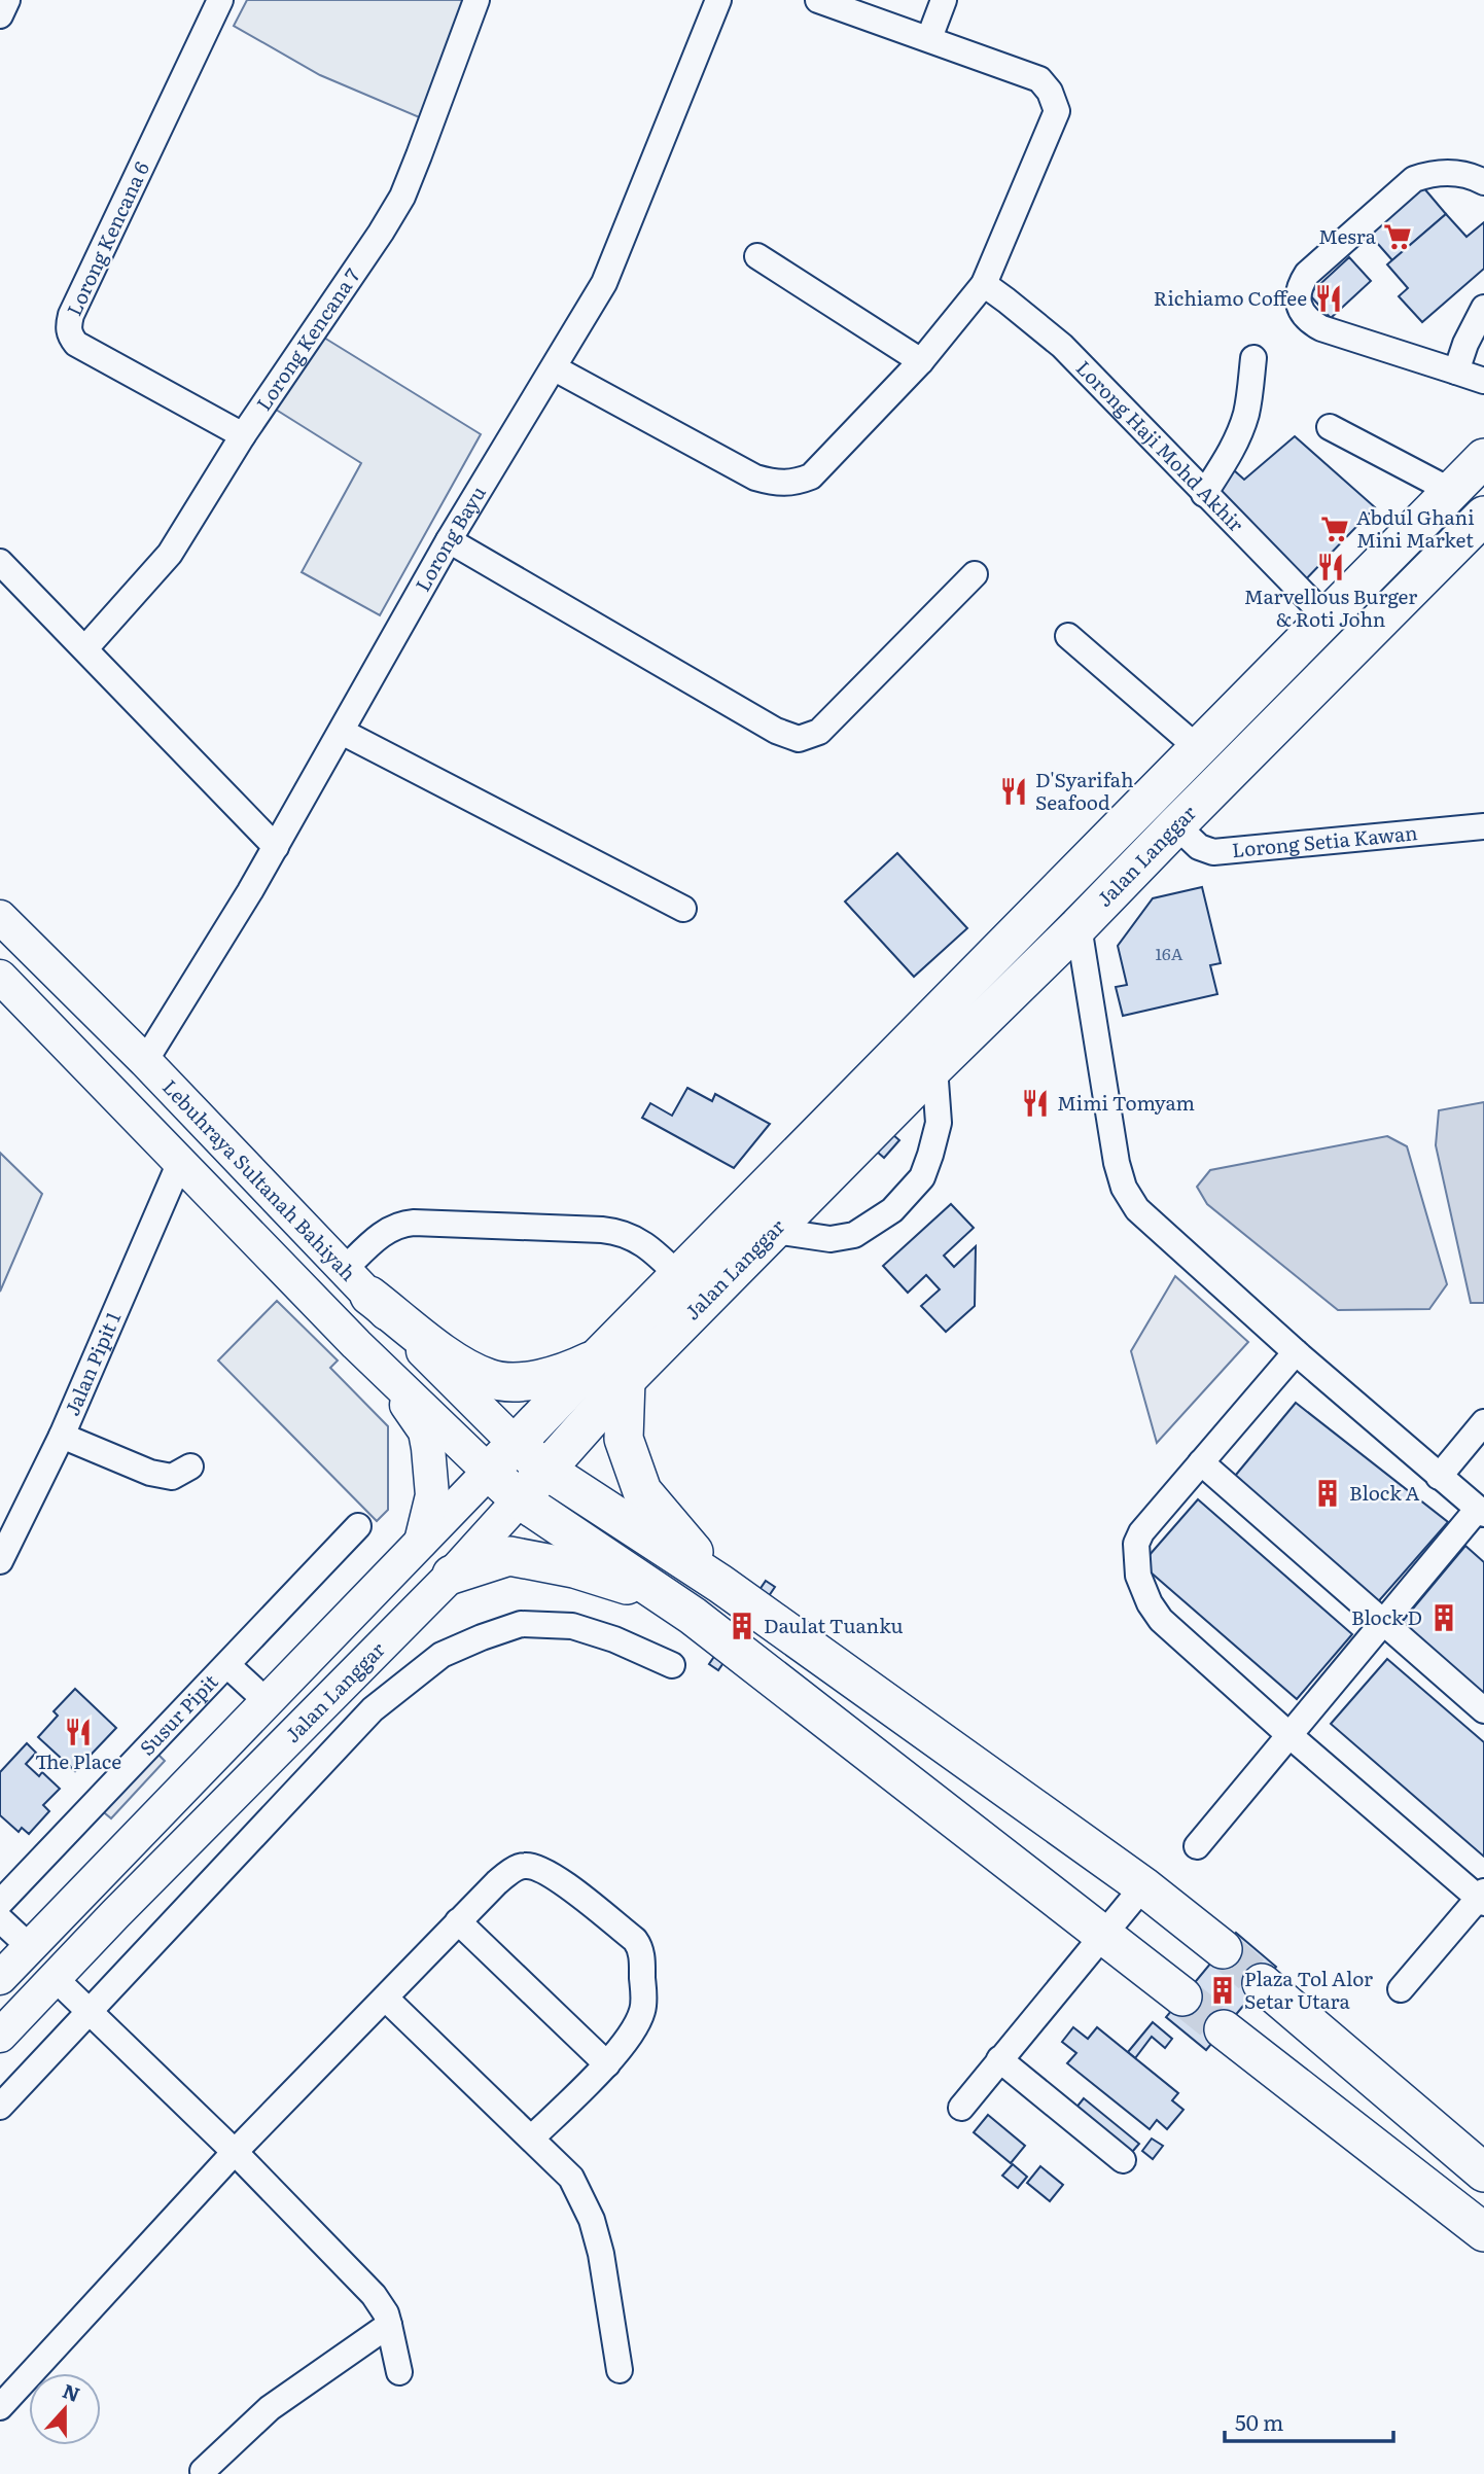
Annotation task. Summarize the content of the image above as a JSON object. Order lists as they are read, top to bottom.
{
  "streets": {
    "highway": ["Jalan Langgar"],
    "main road": ["Lebuhraya Sultanah Bahiyah"],
    "street": [
      "Lorong Kencana 6",
      "Lorong Kencana 7",
      "Lorong Haji Mohd Akhir",
      "Lorong Bayu",
      "Lorong Setia Kawan",
      "Jalan Pipit 1",
      "Susur Pipit"
    ]
  },
  "crossings": [
    ["Lorong Kencana 6", "Lorong Kencana 7"],
    ["Lorong Haji Mohd Akhir", "Jalan Langgar"],
    ["Lorong Bayu", "Lebuhraya Sultanah Bahiyah"],
    ["Lorong Setia Kawan", "Jalan Langgar"],
    ["Jalan Langgar", "Lebuhraya Sultanah Bahiyah"]
  ],
  "places": {
    "supermarket": ["Mesra", "Abdul Ghani Mini Market"],
    "restaurant": [
      "Richiamo Coffee",
      "Marvellous Burger & Roti John",
      "D'Syarifah Seafood",
      "Mimi Tomyam",
      "The Place"
    ],
    "building": [
      "Block A",
      "Block D",
      "Daulat Tuanku",
      "Plaza Tol Alor Setar Utara"
    ]
  },
  "house_numbers": ["16A"],
  "scale_bar": "50 m",
  "north": "top"
}
